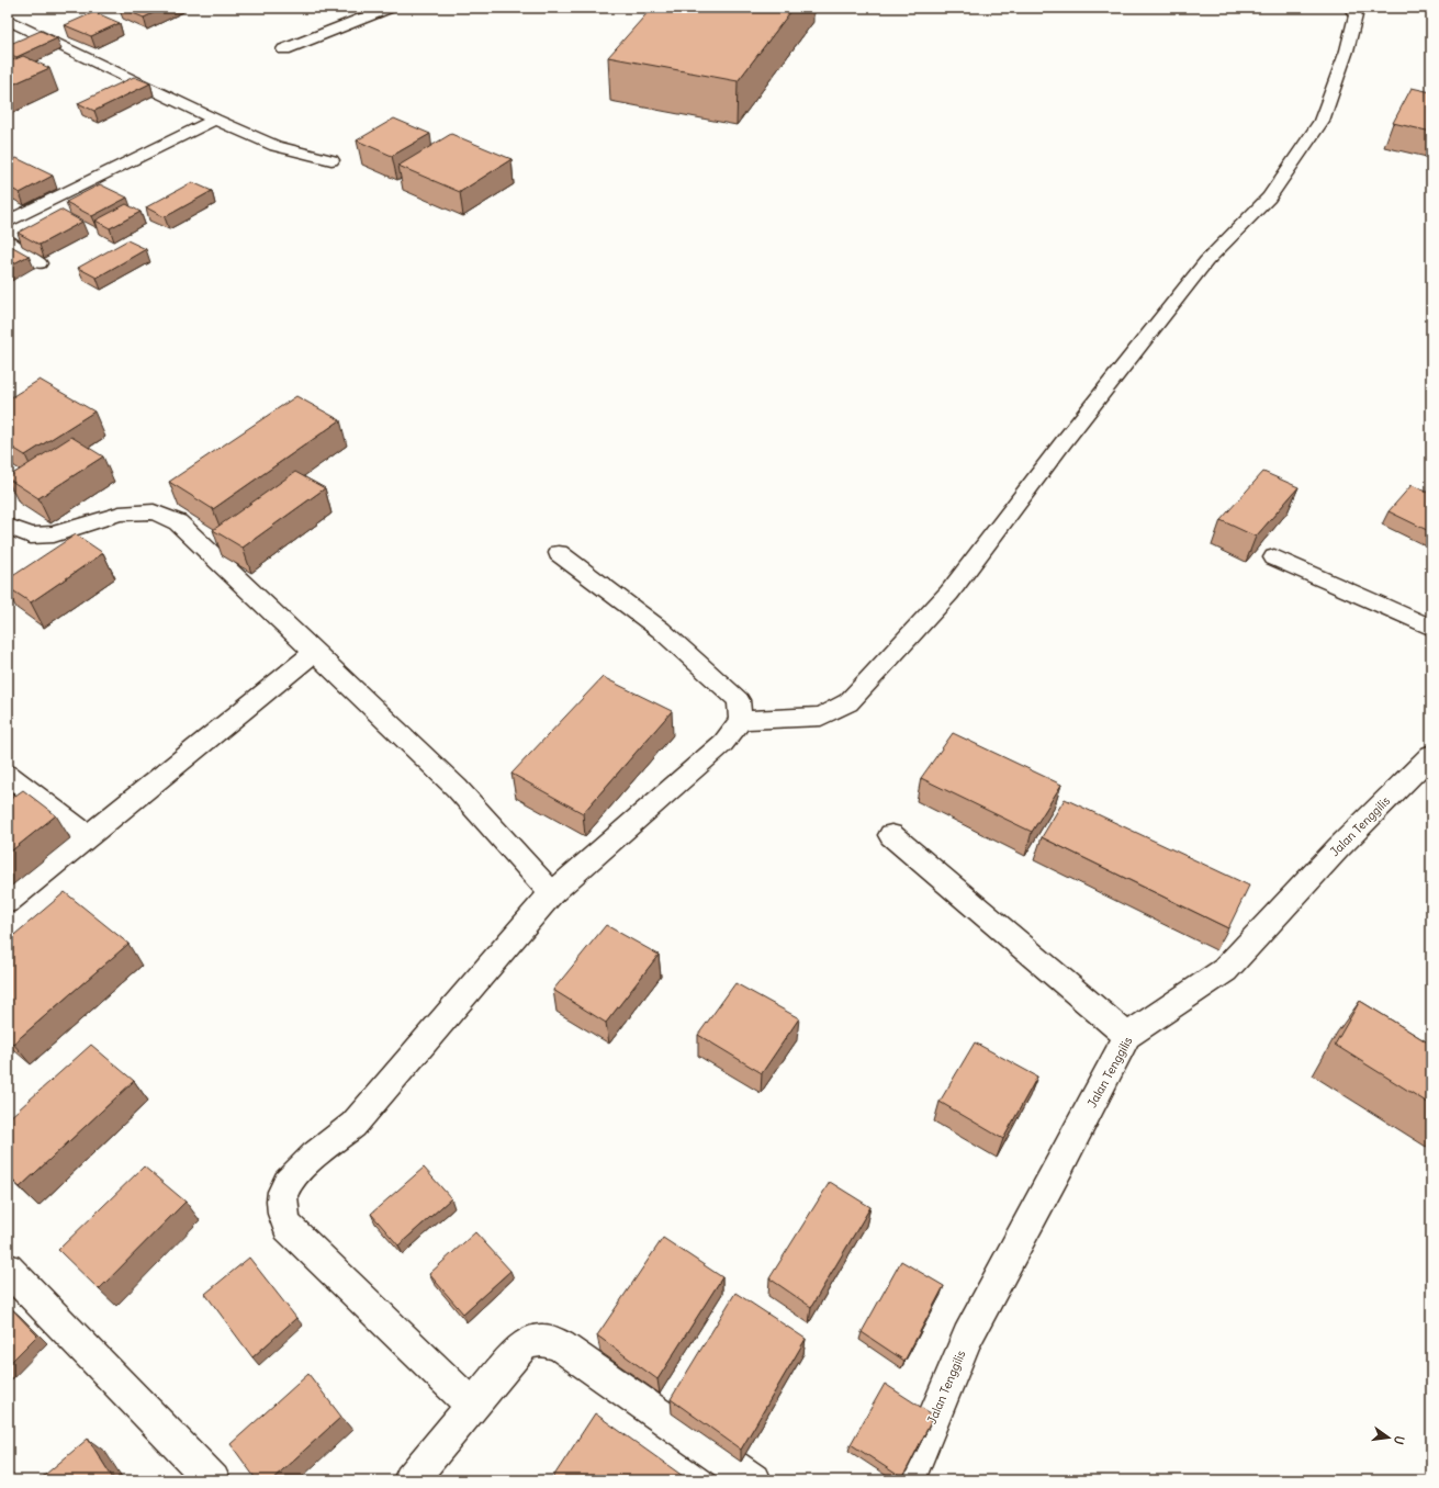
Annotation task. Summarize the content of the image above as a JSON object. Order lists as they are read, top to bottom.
{
  "streets": {
    "street": ["Jalan Tenggilis"]
  },
  "north": "right"
}
